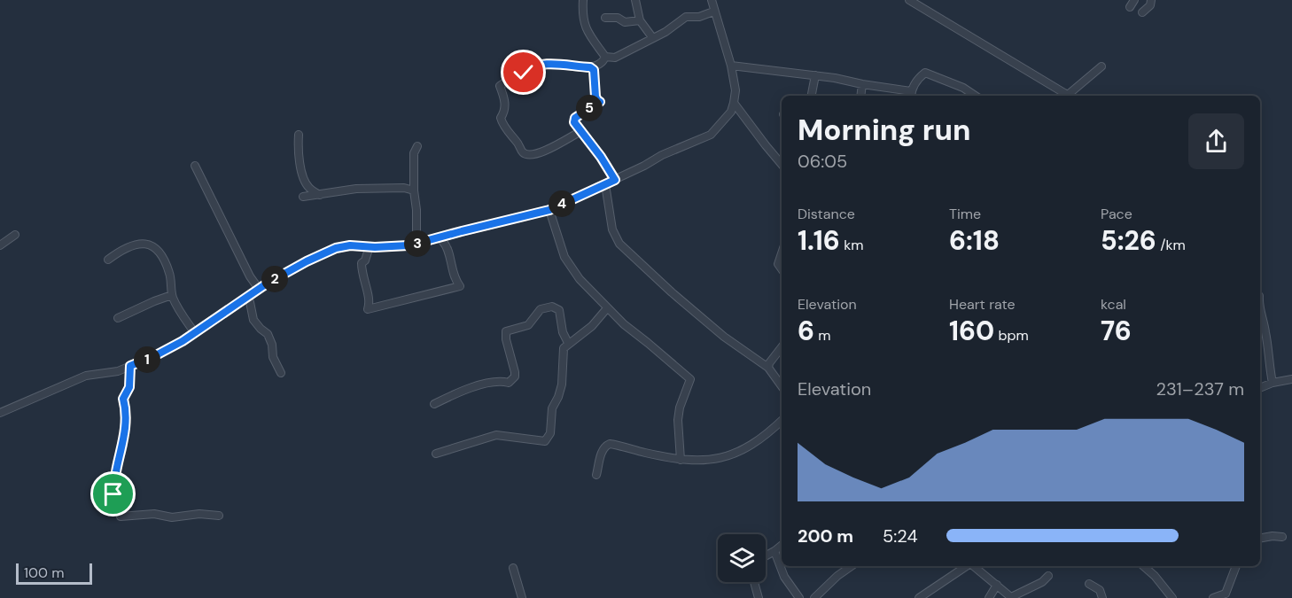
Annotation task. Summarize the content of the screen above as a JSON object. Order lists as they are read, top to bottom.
{
  "scale_bar": "100 m",
  "page": {
    "pins": [
      "5",
      "4",
      "3",
      "2",
      "1"
    ],
    "heading": ["Morning run", "06:05"],
    "stats": [
      ["Distance", "1.16 km"],
      ["Time", "6:18"],
      ["Pace", "5:26 /km"],
      ["Elevation", "6 m"],
      ["Heart rate", "160 bpm"],
      ["kcal", "76"]
    ],
    "chart": ["Elevation", "231–237 m"],
    "list": [
      {
        "name": "200 m",
        "note": "5:24"
      }
    ],
    "scale": "100 m"
  }
}
